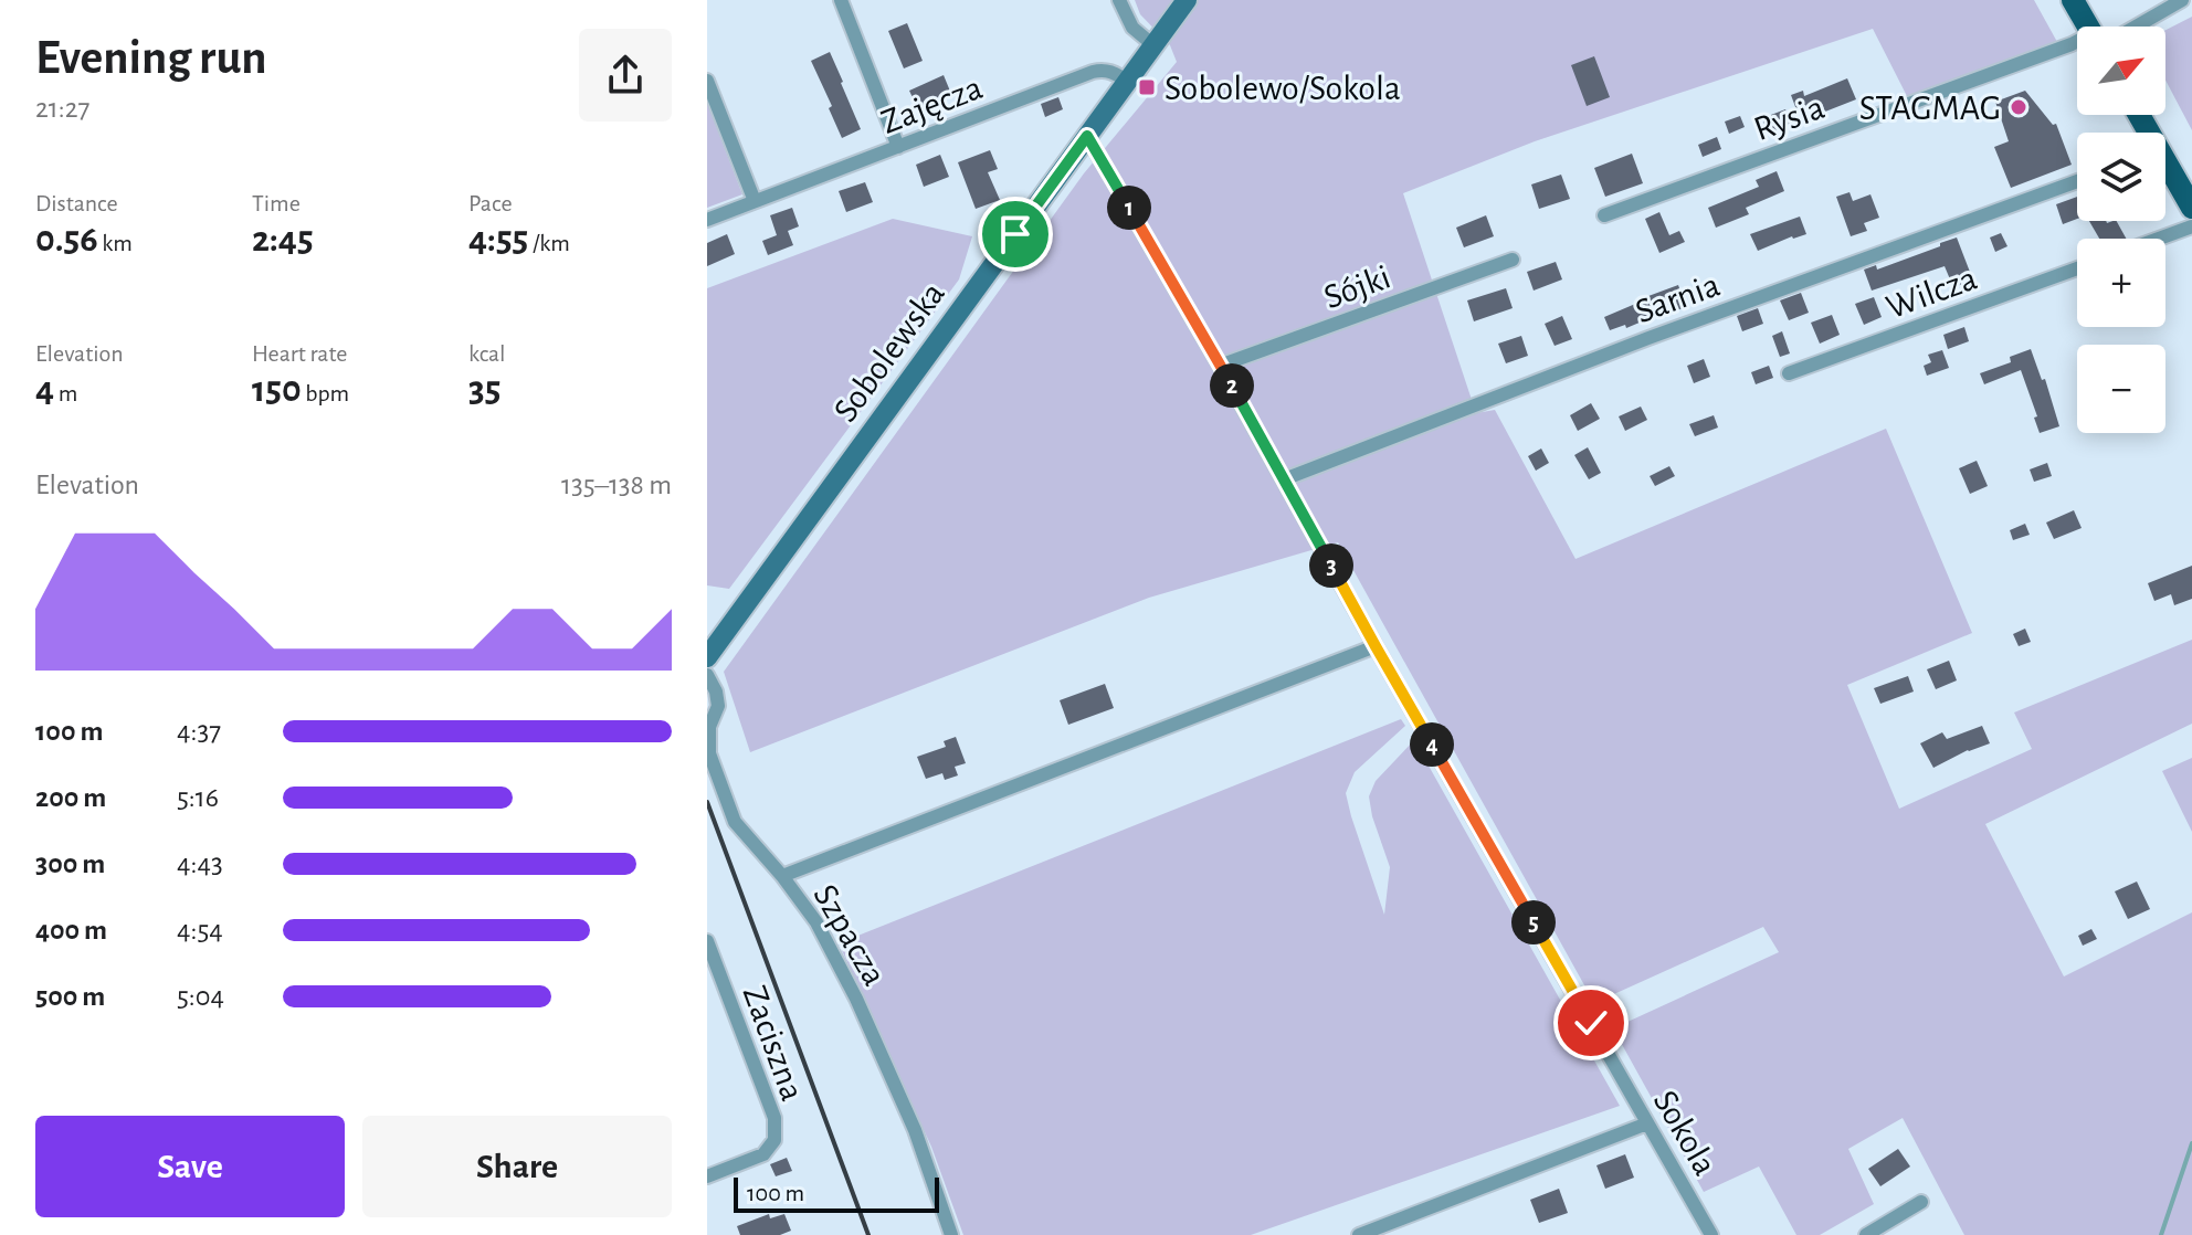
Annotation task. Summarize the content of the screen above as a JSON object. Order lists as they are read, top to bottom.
{
  "streets": {
    "street": [
      "Zajęcza",
      "Rysia",
      "Sójki",
      "Wilcza",
      "Sarnia",
      "Sobolewska",
      "Szpacza",
      "Zaciszna",
      "Sokola"
    ]
  },
  "crossings": [
    ["Zajęcza", "Sobolewska"],
    ["Sójki", "Sokola"],
    ["Sarnia", "Sokola"],
    ["Sobolewska", "Sokola"]
  ],
  "places": {
    "transit": ["Sobolewo/Sokola"],
    "other": ["STAGMAG"]
  },
  "scale_bar": "100 m",
  "north": "top right",
  "page": {
    "heading": ["Evening run", "21:27"],
    "map_buttons": ["+", "−"],
    "stats": [
      ["Distance", "0.56 km"],
      ["Time", "2:45"],
      ["Pace", "4:55 /km"],
      ["Elevation", "4 m"],
      ["Heart rate", "150 bpm"],
      ["kcal", "35"]
    ],
    "pins": [
      "1",
      "2",
      "3",
      "4",
      "5"
    ],
    "chart": ["Elevation", "135–138 m"],
    "list": [
      {
        "name": "100 m",
        "note": "4:37"
      },
      {
        "name": "200 m",
        "note": "5:16"
      },
      {
        "name": "300 m",
        "note": "4:43"
      },
      {
        "name": "400 m",
        "note": "4:54"
      },
      {
        "name": "500 m",
        "note": "5:04"
      }
    ],
    "buttons": ["Save", "Share"],
    "scale": "100 m"
  }
}
